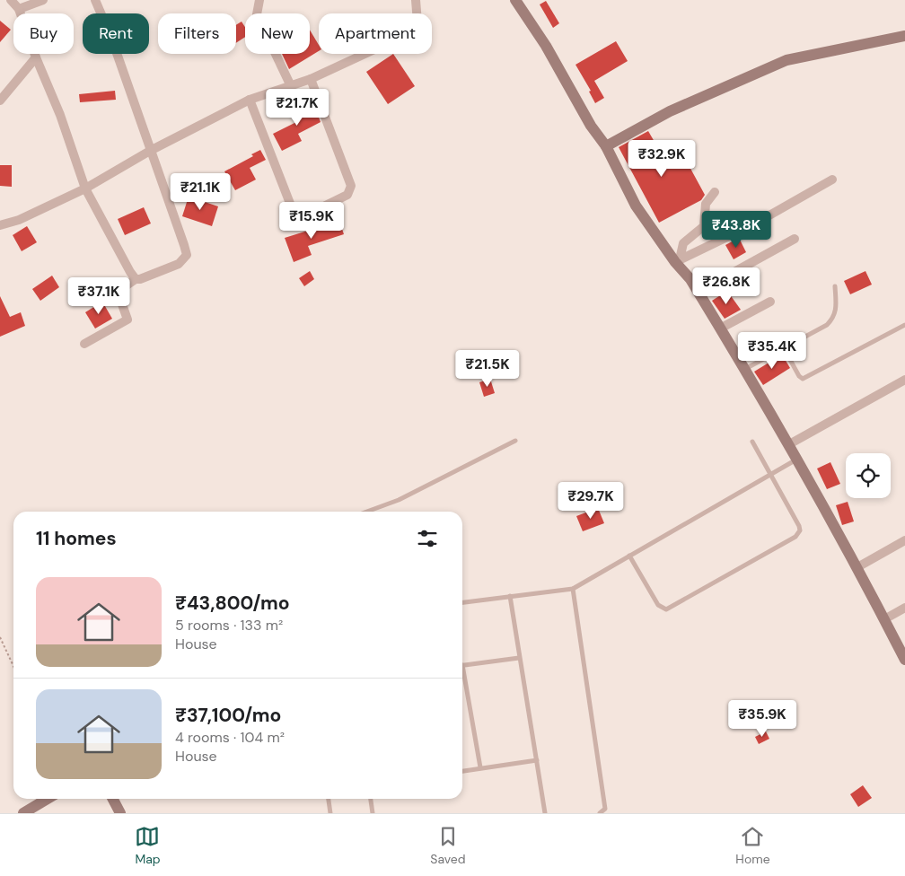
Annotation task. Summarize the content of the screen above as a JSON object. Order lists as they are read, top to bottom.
{
  "page": {
    "chip": [
      "Buy",
      "Rent",
      "Filters",
      "New",
      "Apartment"
    ],
    "price": [
      "₹21.7K",
      "₹32.9K",
      "₹21.1K",
      "₹15.9K",
      "₹43.8K",
      "₹26.8K",
      "₹37.1K",
      "₹35.4K",
      "₹21.5K",
      "₹29.7K",
      "₹35.9K"
    ],
    "heading": "11 homes",
    "list": [
      {
        "name": "₹43,800/mo",
        "note": "5 rooms · 133 m² · House"
      },
      {
        "name": "₹37,100/mo",
        "note": "4 rooms · 104 m² · House"
      }
    ],
    "tabs": ["Map", "Saved", "Home"]
  }
}
